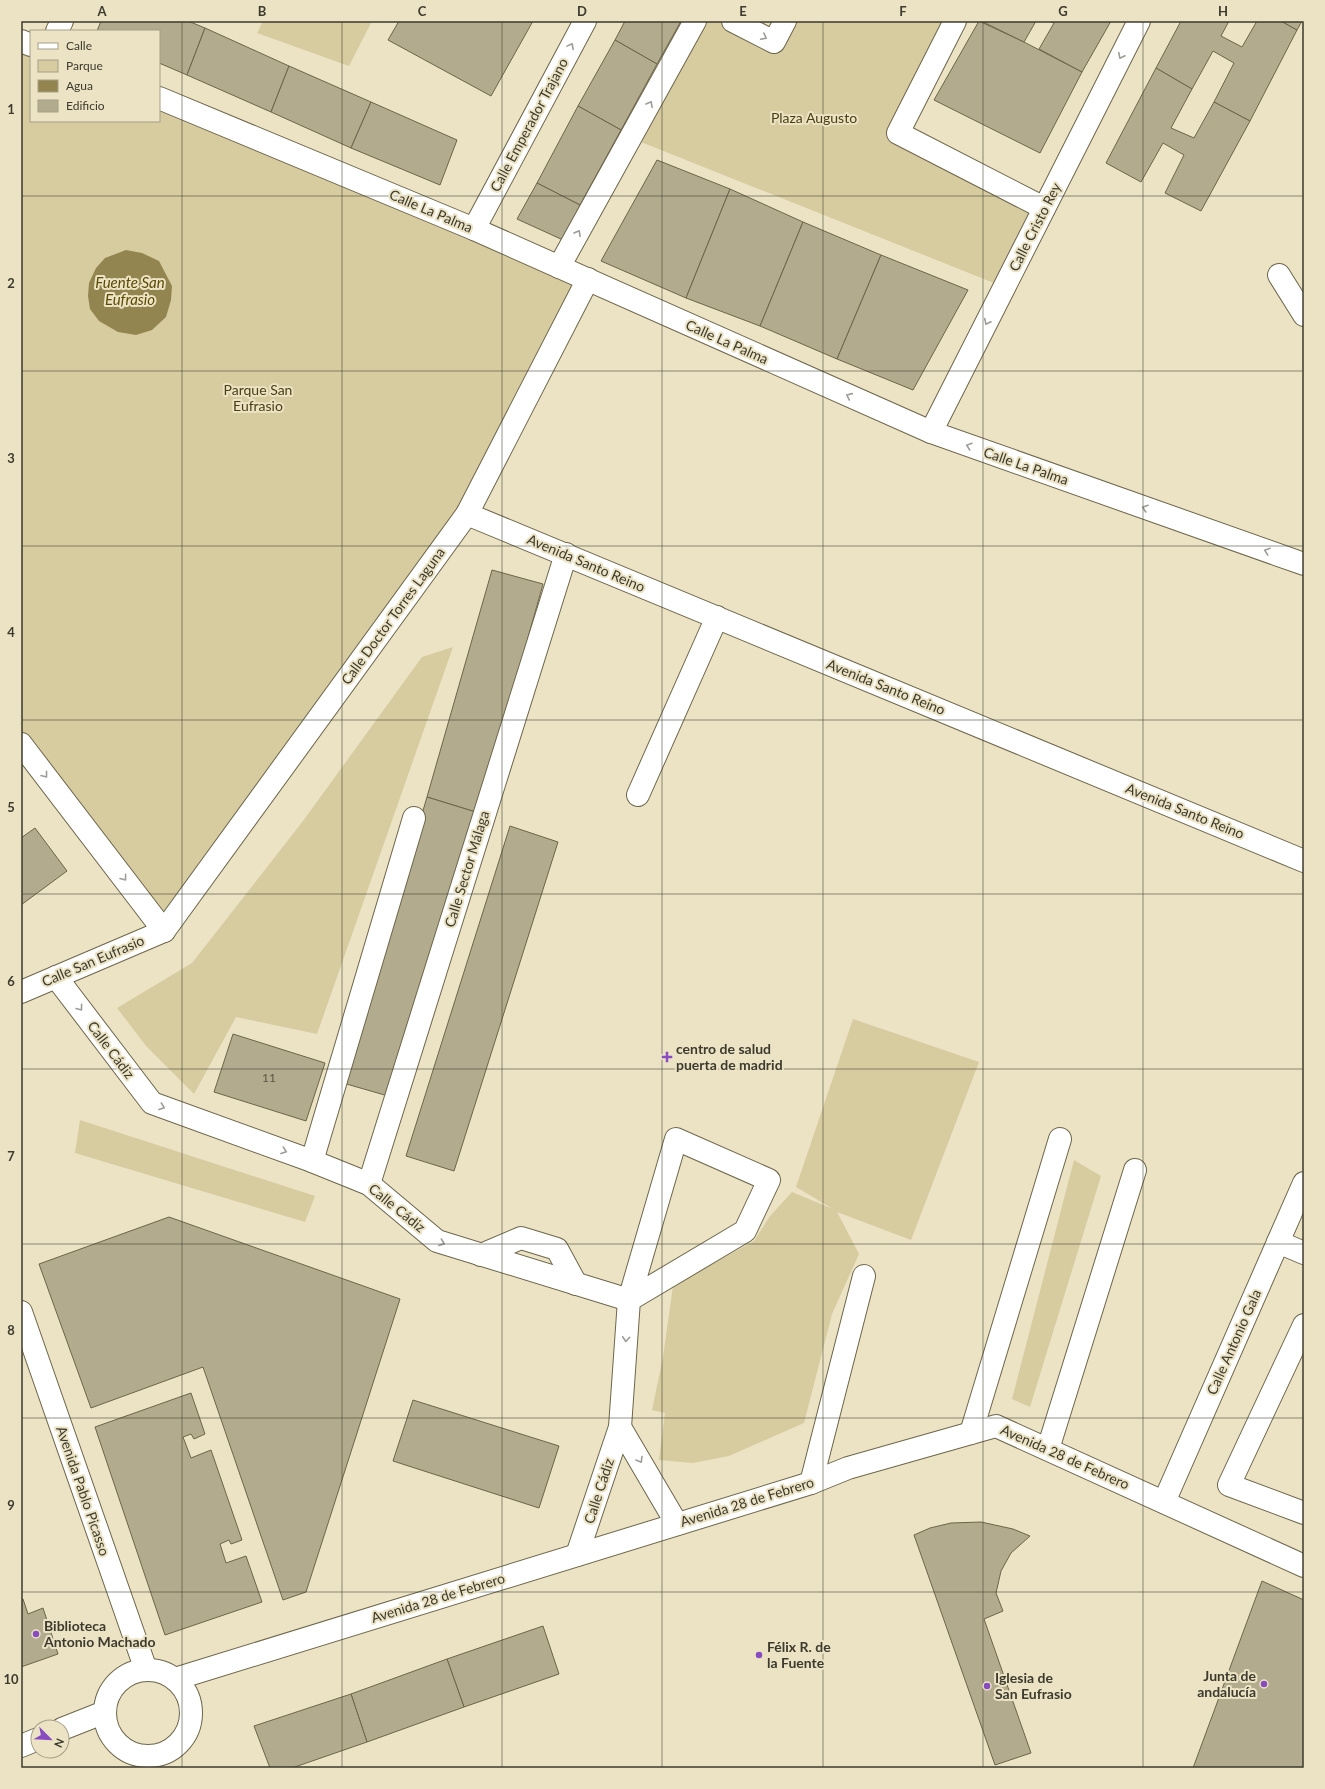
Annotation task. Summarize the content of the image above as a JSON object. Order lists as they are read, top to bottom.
{
  "streets": {
    "street": [
      "Calle Emperador Trajano",
      "Calle La Palma",
      "Calle Cristo Rey",
      "Avenida Santo Reino",
      "Calle Doctor Torres Laguna",
      "Calle Sector Málaga",
      "Calle San Eufrasio",
      "Calle Cádiz",
      "Calle Antonio Gala",
      "Avenida 28 de Febrero",
      "Avenida Pablo Picasso"
    ]
  },
  "crossings": [
    ["Calle Emperador Trajano", "Calle La Palma"],
    ["Calle La Palma", "Calle Cristo Rey"],
    ["Calle La Palma", "Calle Doctor Torres Laguna"],
    ["Avenida Santo Reino", "Calle Doctor Torres Laguna"],
    ["Avenida Santo Reino", "Calle Sector Málaga"],
    ["Calle Doctor Torres Laguna", "Calle San Eufrasio"],
    ["Calle Sector Málaga", "Calle Cádiz"],
    ["Calle San Eufrasio", "Calle Cádiz"],
    ["Calle Cádiz", "Avenida 28 de Febrero"],
    ["Calle Antonio Gala", "Avenida 28 de Febrero"],
    ["Avenida 28 de Febrero", "Avenida Pablo Picasso"]
  ],
  "one_way": ["Calle La Palma", "Calle Cristo Rey", "Calle Cádiz"],
  "water": ["Fuente San Eufrasio"],
  "parks": ["Plaza Augusto", "Parque San Eufrasio"],
  "places": {
    "health": ["centro de salud puerta de madrid"],
    "other": [
      "Biblioteca Antonio Machado",
      "Félix R. de la Fuente",
      "Junta de andalucía",
      "Iglesia de San Eufrasio"
    ]
  },
  "house_numbers": ["11"],
  "legend": [
    "Calle",
    "Parque",
    "Agua",
    "Edificio"
  ],
  "north": "bottom right",
  "grid": {
    "columns": [
      "A",
      "B",
      "C",
      "D",
      "E",
      "F",
      "G",
      "H"
    ],
    "rows": [
      "1",
      "2",
      "3",
      "4",
      "5",
      "6",
      "7",
      "8",
      "9",
      "10"
    ]
  }
}
